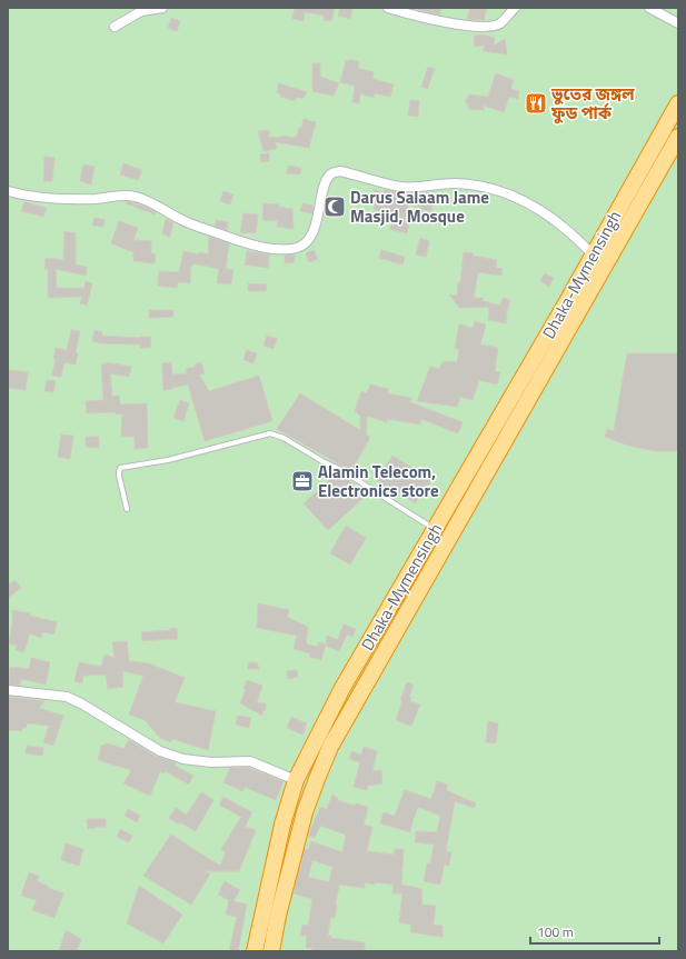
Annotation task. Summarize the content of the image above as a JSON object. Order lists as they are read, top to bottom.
{
  "streets": {
    "highway": ["Dhaka-Mymensingh"]
  },
  "places": {
    "restaurant": ["ভুতের জঙ্গল ফুড পার্ক"],
    "mosque": ["Darus Salaam Jame Masjid, Mosque"],
    "office": ["Alamin Telecom, Electronics store"]
  },
  "scale_bar": "100 m"
}
